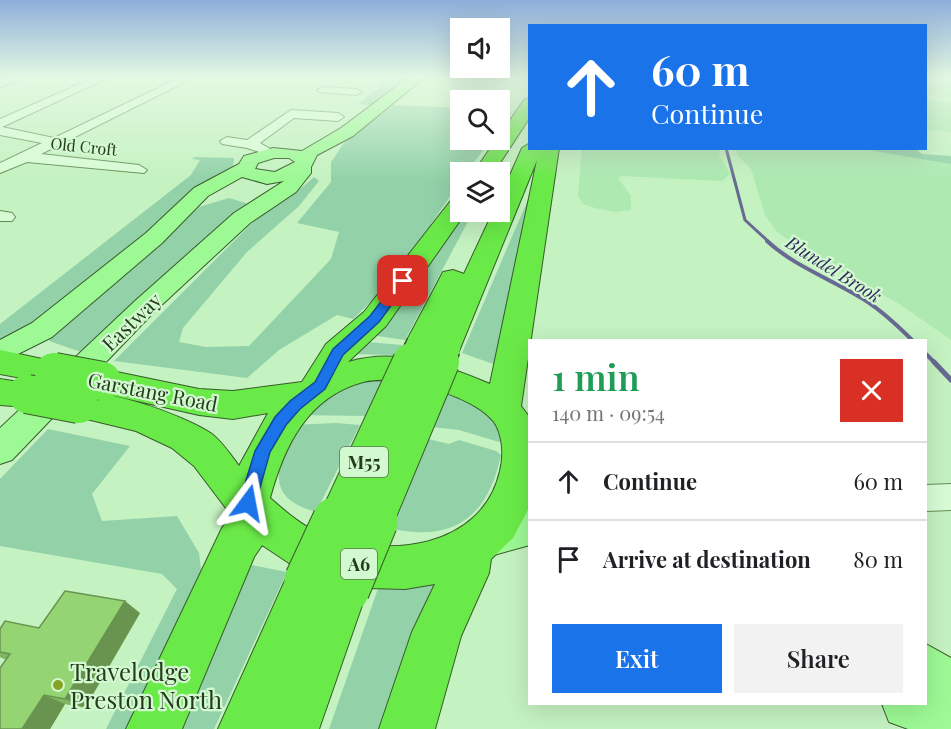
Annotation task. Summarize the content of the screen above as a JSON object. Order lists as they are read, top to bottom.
{
  "streets": {
    "highway": ["Garstang Road", "M55", "A6"],
    "main road": ["Eastway"],
    "street": ["Old Croft"]
  },
  "crossings": [
    ["Garstang Road", "A6"]
  ],
  "water": ["Blundel Brook"],
  "places": ["Travelodge Preston North"],
  "page": {
    "turn": ["60 m", "Continue"],
    "heading": ["1 min", "140 m · 09:54"],
    "list": [
      {
        "name": "Continue",
        "value": "60 m"
      },
      {
        "name": "Arrive at destination",
        "value": "80 m"
      }
    ],
    "buttons": ["Exit", "Share"]
  }
}
